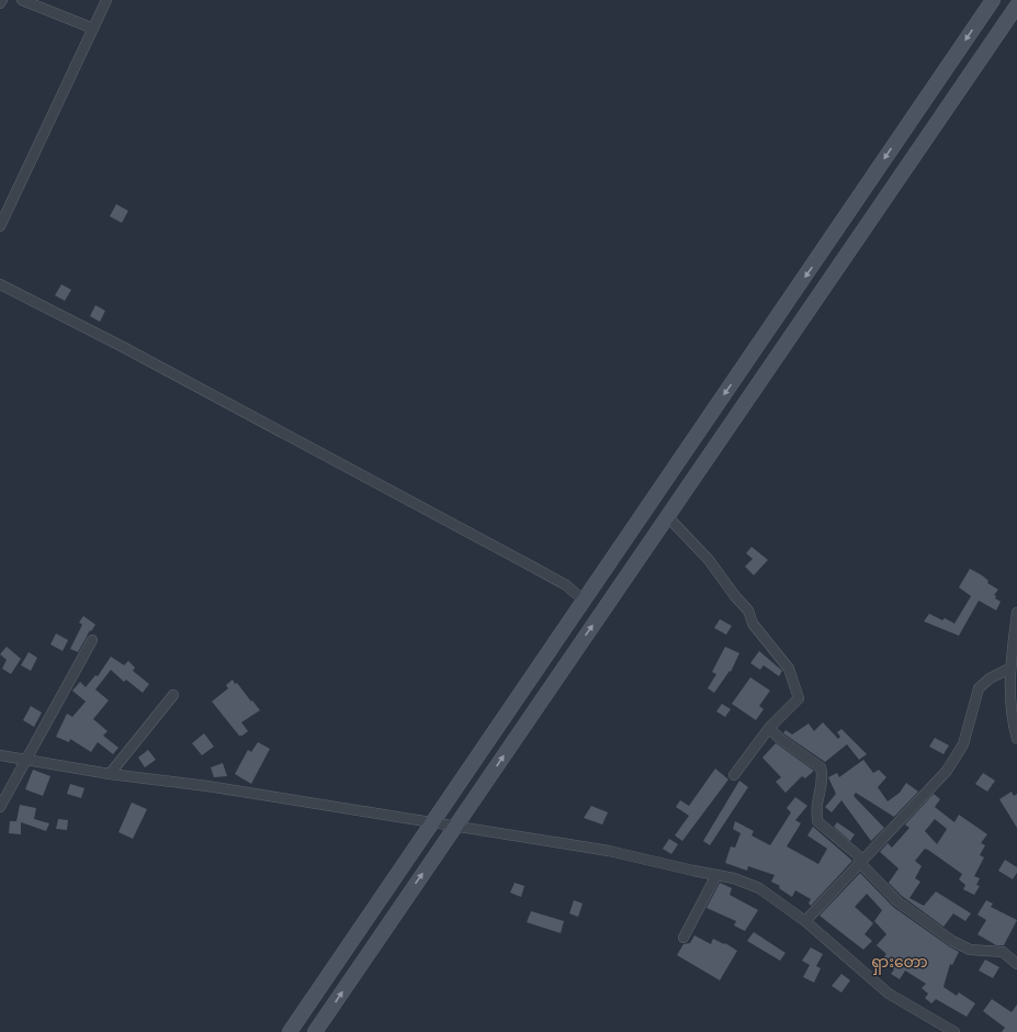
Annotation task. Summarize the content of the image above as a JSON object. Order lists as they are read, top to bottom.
{
  "districts": ["ရှားတော"]
}
